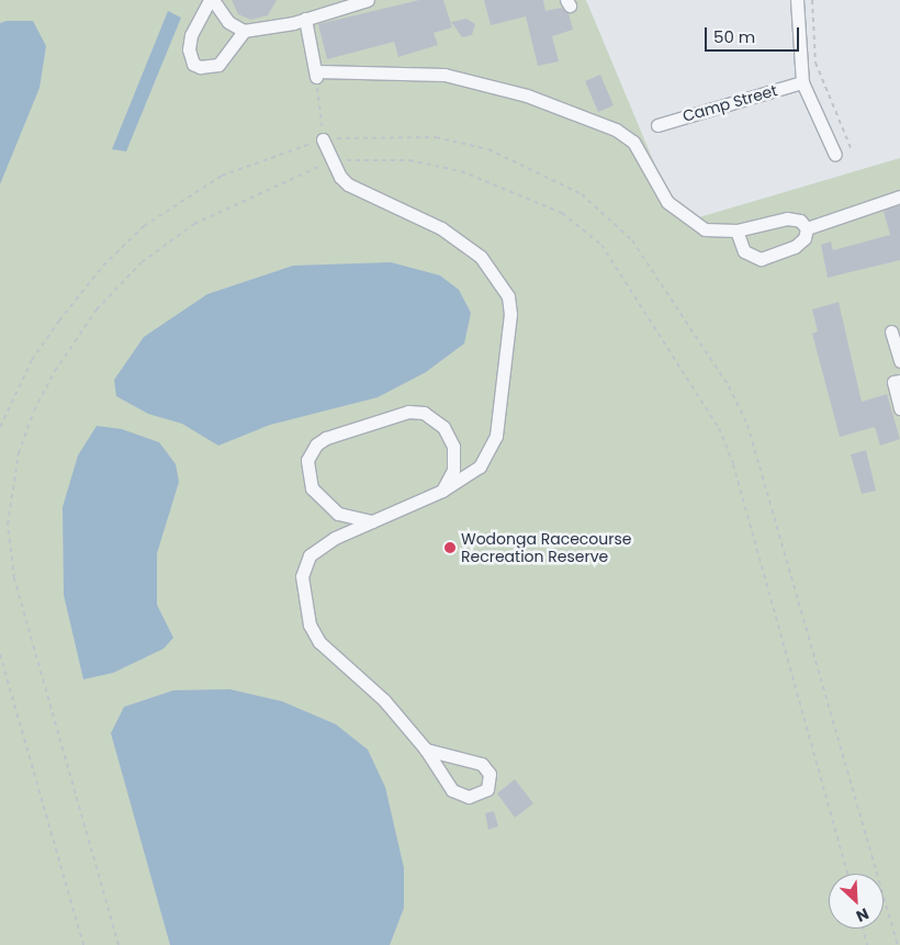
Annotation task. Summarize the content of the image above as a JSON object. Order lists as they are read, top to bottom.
{
  "streets": {
    "street": ["Camp Street"]
  },
  "places": ["Wodonga Racecourse Recreation Reserve"],
  "scale_bar": "50 m",
  "north": "bottom right"
}
